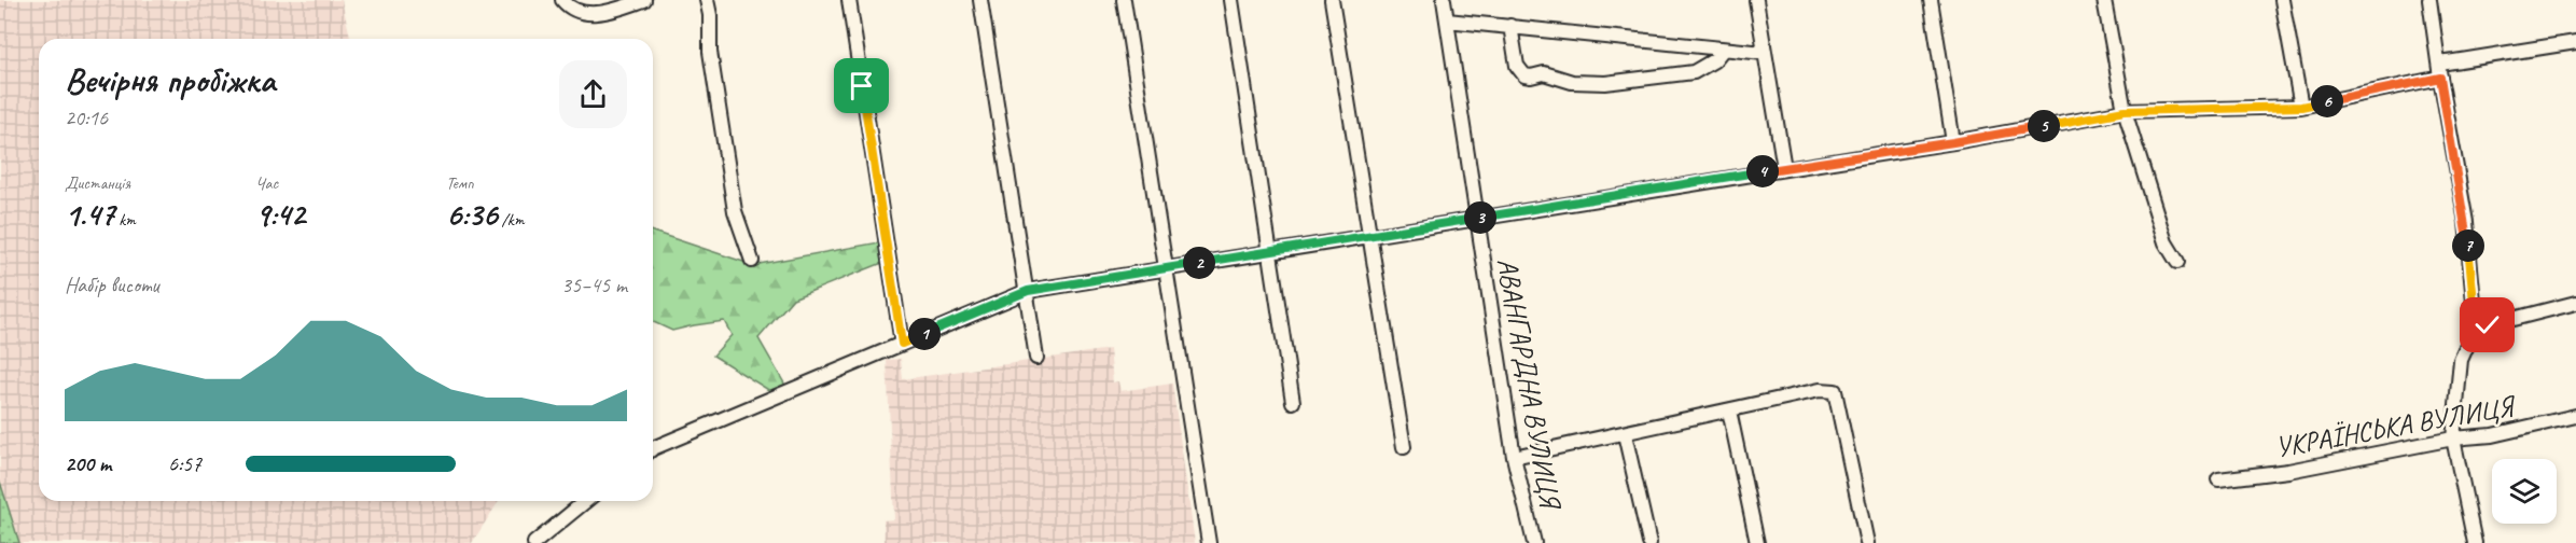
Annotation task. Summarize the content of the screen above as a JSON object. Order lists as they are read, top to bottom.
{
  "streets": {
    "street": ["АВАНГАРДНА ВУЛИЦЯ", "УКРАЇНСЬКА ВУЛИЦЯ"]
  },
  "page": {
    "heading": ["Вечірня пробіжка", "20:16"],
    "pins": [
      "6",
      "5",
      "4",
      "3",
      "7",
      "2",
      "1"
    ],
    "stats": [
      ["Дистанція", "1.47 km"],
      ["Час", "9:42"],
      ["Темп", "6:36 /km"]
    ],
    "chart": ["Набір висоти", "35–45 m"],
    "list": [
      {
        "name": "200 m",
        "note": "6:57"
      }
    ]
  }
}
